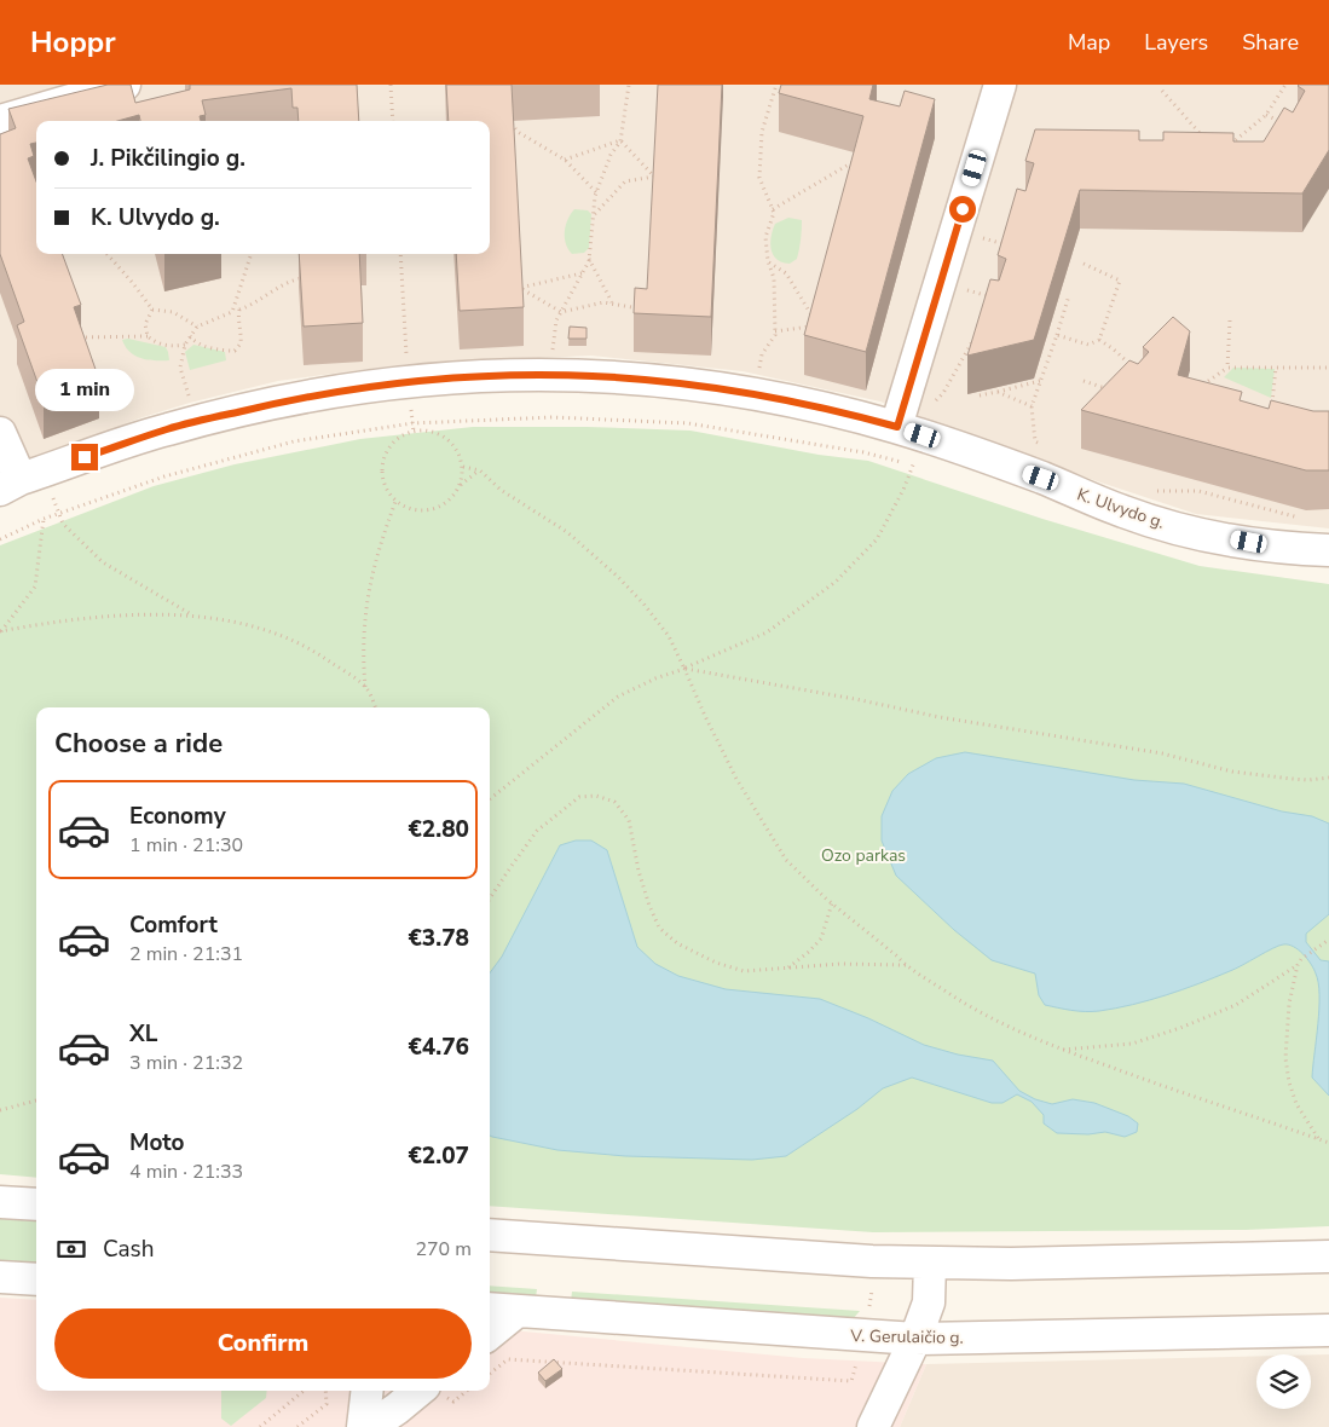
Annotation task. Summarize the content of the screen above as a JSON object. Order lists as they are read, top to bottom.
{
  "streets": {
    "street": ["K. Ulvydo g.", "V. Gerulaičio g."]
  },
  "parks": ["Ozo parkas"],
  "page": {
    "header": "Hoppr",
    "nav": ["Map", "Layers", "Share"],
    "banner": ["J. Pikčilingio g.", "K. Ulvydo g."],
    "bubble": "1 min",
    "heading": "Choose a ride",
    "list": [
      {
        "name": "Economy",
        "note": "1 min · 21:30",
        "value": "€2.80"
      },
      {
        "name": "Comfort",
        "note": "2 min · 21:31",
        "value": "€3.78"
      },
      {
        "name": "XL",
        "note": "3 min · 21:32",
        "value": "€4.76"
      },
      {
        "name": "Moto",
        "note": "4 min · 21:33",
        "value": "€2.07"
      }
    ],
    "pay": ["Cash", "270 m"],
    "buttons": "Confirm"
  }
}
